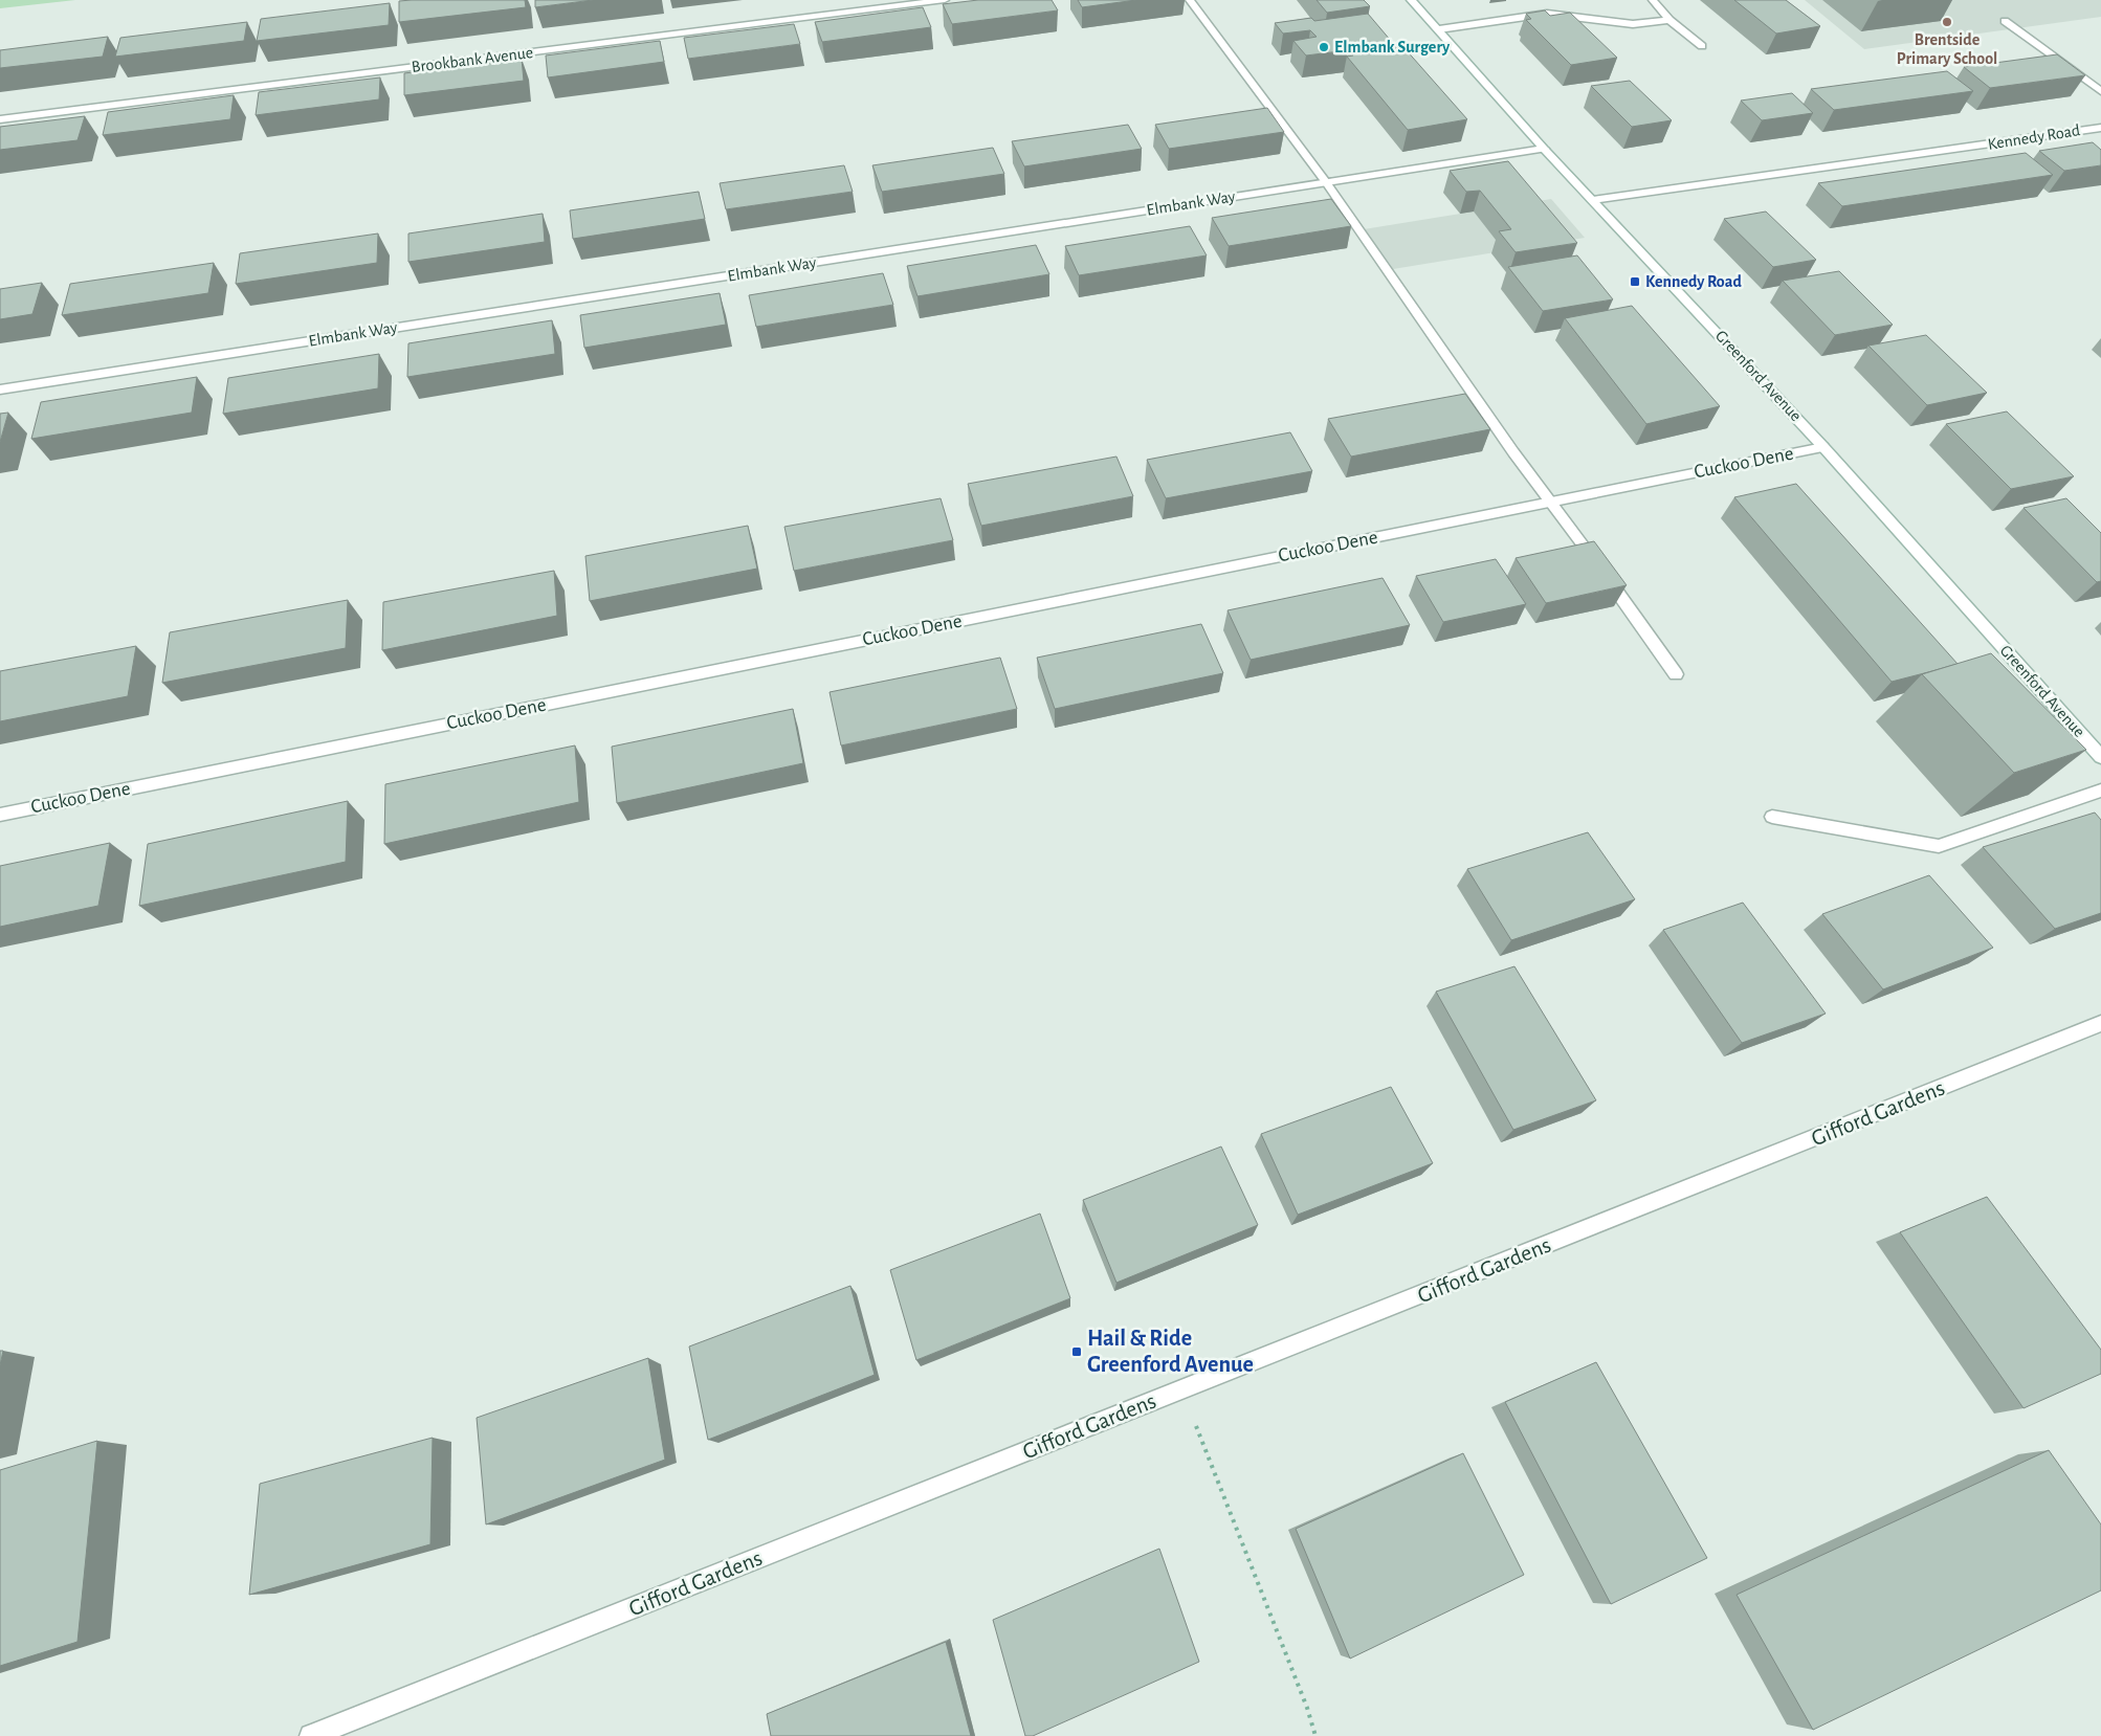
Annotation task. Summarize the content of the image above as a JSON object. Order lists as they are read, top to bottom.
{
  "streets": {
    "street": [
      "Brookbank Avenue",
      "Kennedy Road",
      "Elmbank Way",
      "Greenford Avenue",
      "Cuckoo Dene",
      "Gifford Gardens"
    ]
  },
  "crossings": [
    ["Kennedy Road", "Greenford Avenue"],
    ["Elmbank Way", "Greenford Avenue"],
    ["Greenford Avenue", "Cuckoo Dene"]
  ],
  "places": {
    "other": ["Brentside Primary School", "Elmbank Surgery"],
    "transit": ["Kennedy Road", "Hail & Ride Greenford Avenue"]
  }
}
